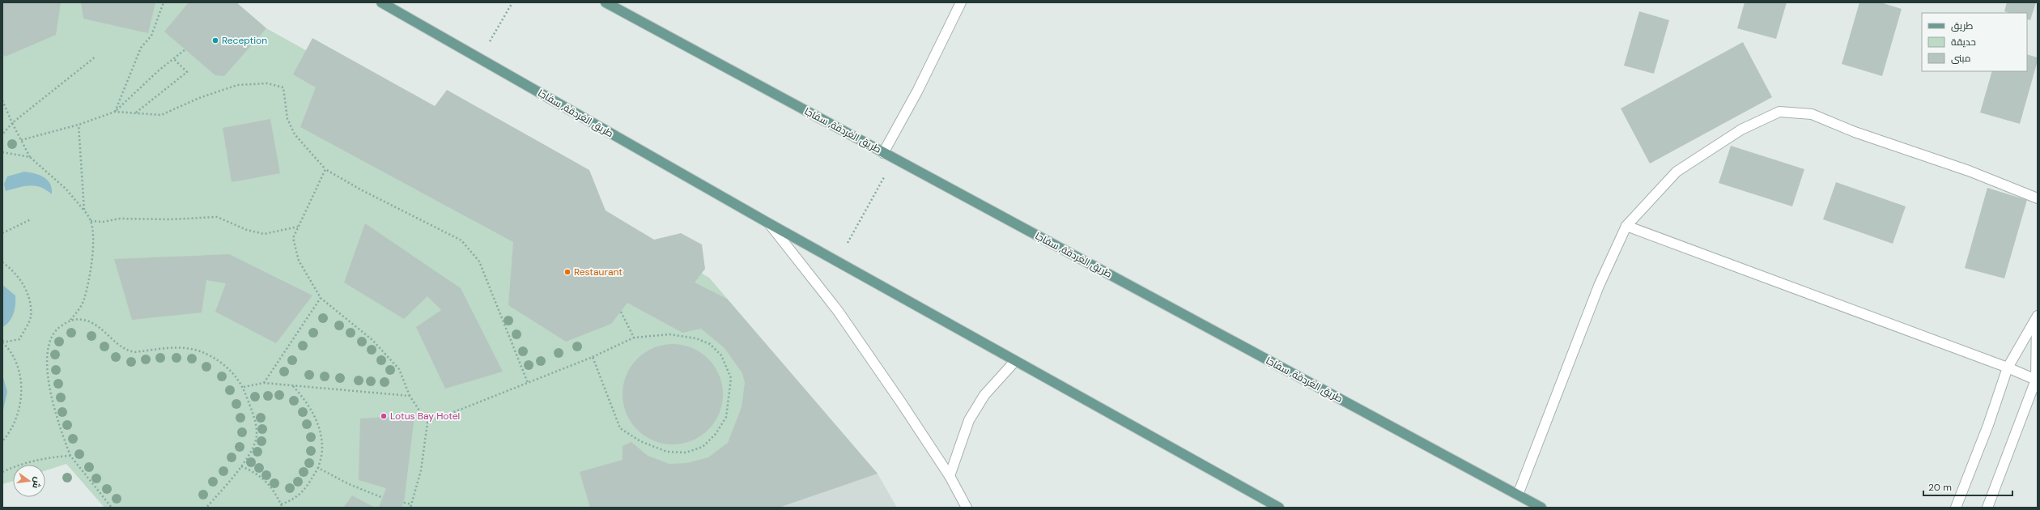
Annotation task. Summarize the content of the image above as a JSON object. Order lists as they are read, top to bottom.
{
  "streets": {
    "main road": ["طريق الغردقة, سفاجا"]
  },
  "places": ["Reception", "Restaurant", "Lotus Bay Hotel"],
  "legend": ["طريق", "حديقة", "مبنى"],
  "scale_bar": "20 m",
  "north": "right"
}
